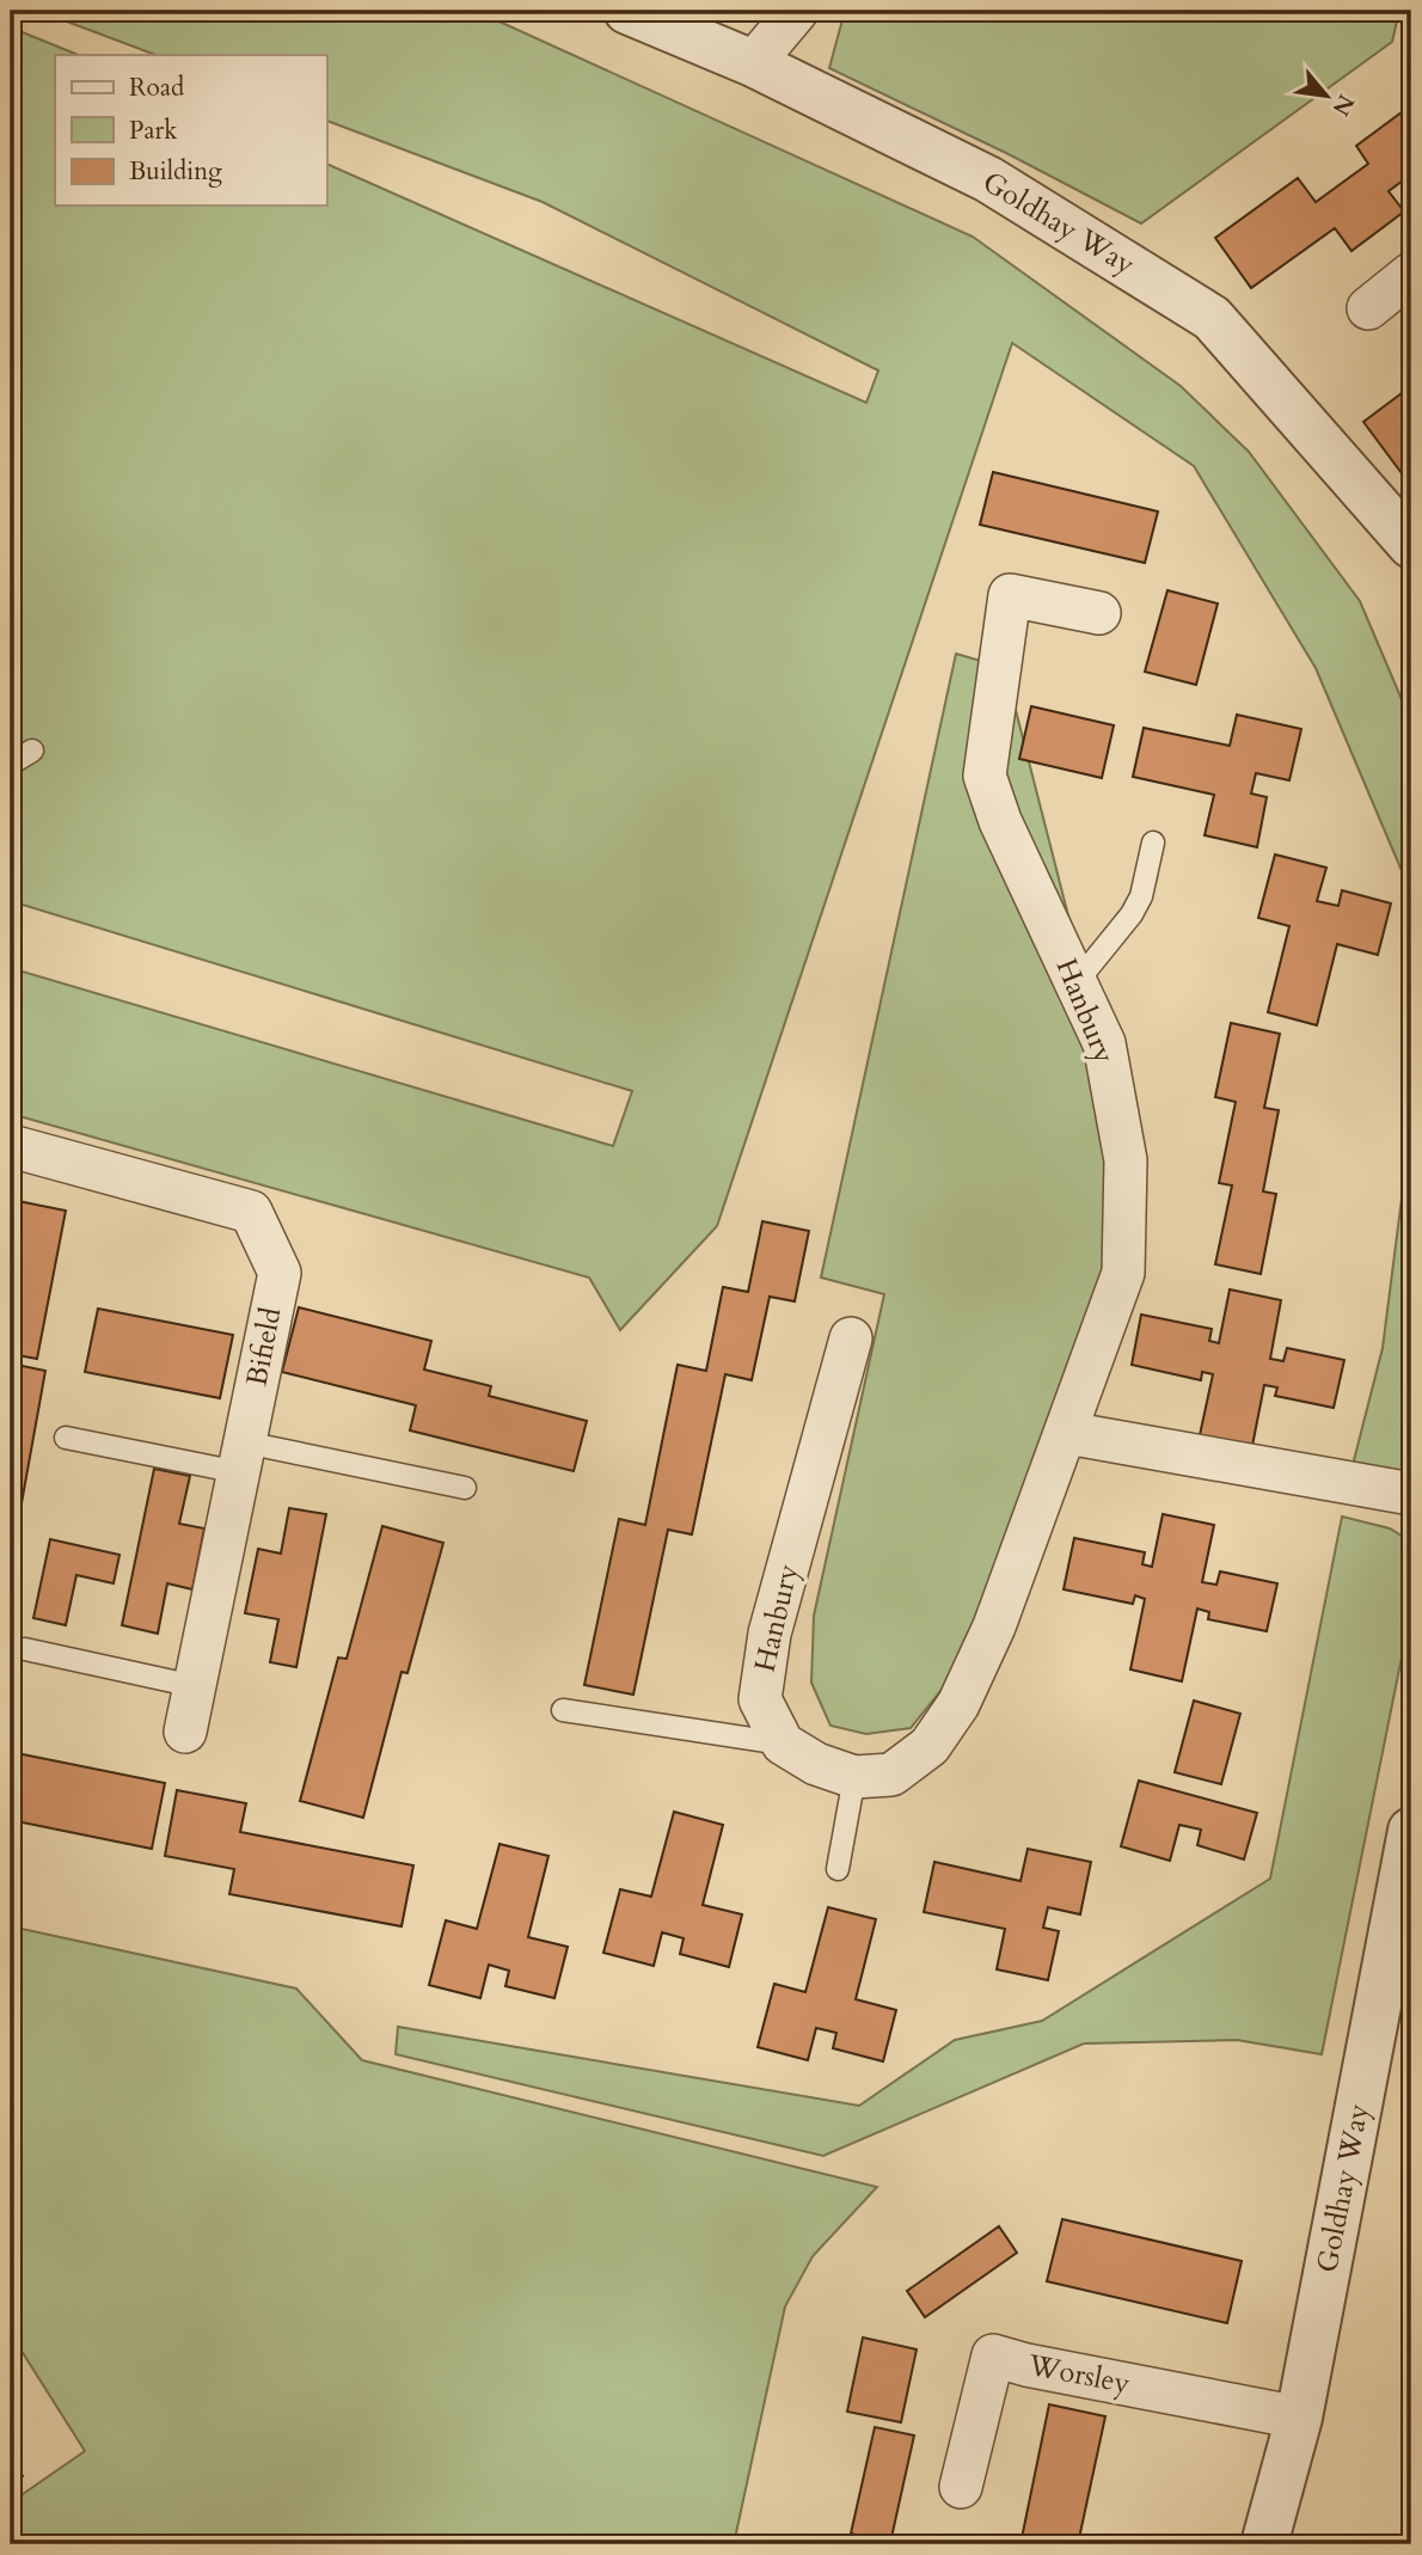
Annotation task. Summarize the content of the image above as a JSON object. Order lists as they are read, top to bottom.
{
  "streets": {
    "street": [
      "Goldhay Way",
      "Hanbury",
      "Bifield",
      "Worsley"
    ]
  },
  "crossings": [
    ["Goldhay Way", "Worsley"]
  ],
  "legend": ["Road", "Park", "Building"],
  "north": "bottom right"
}
